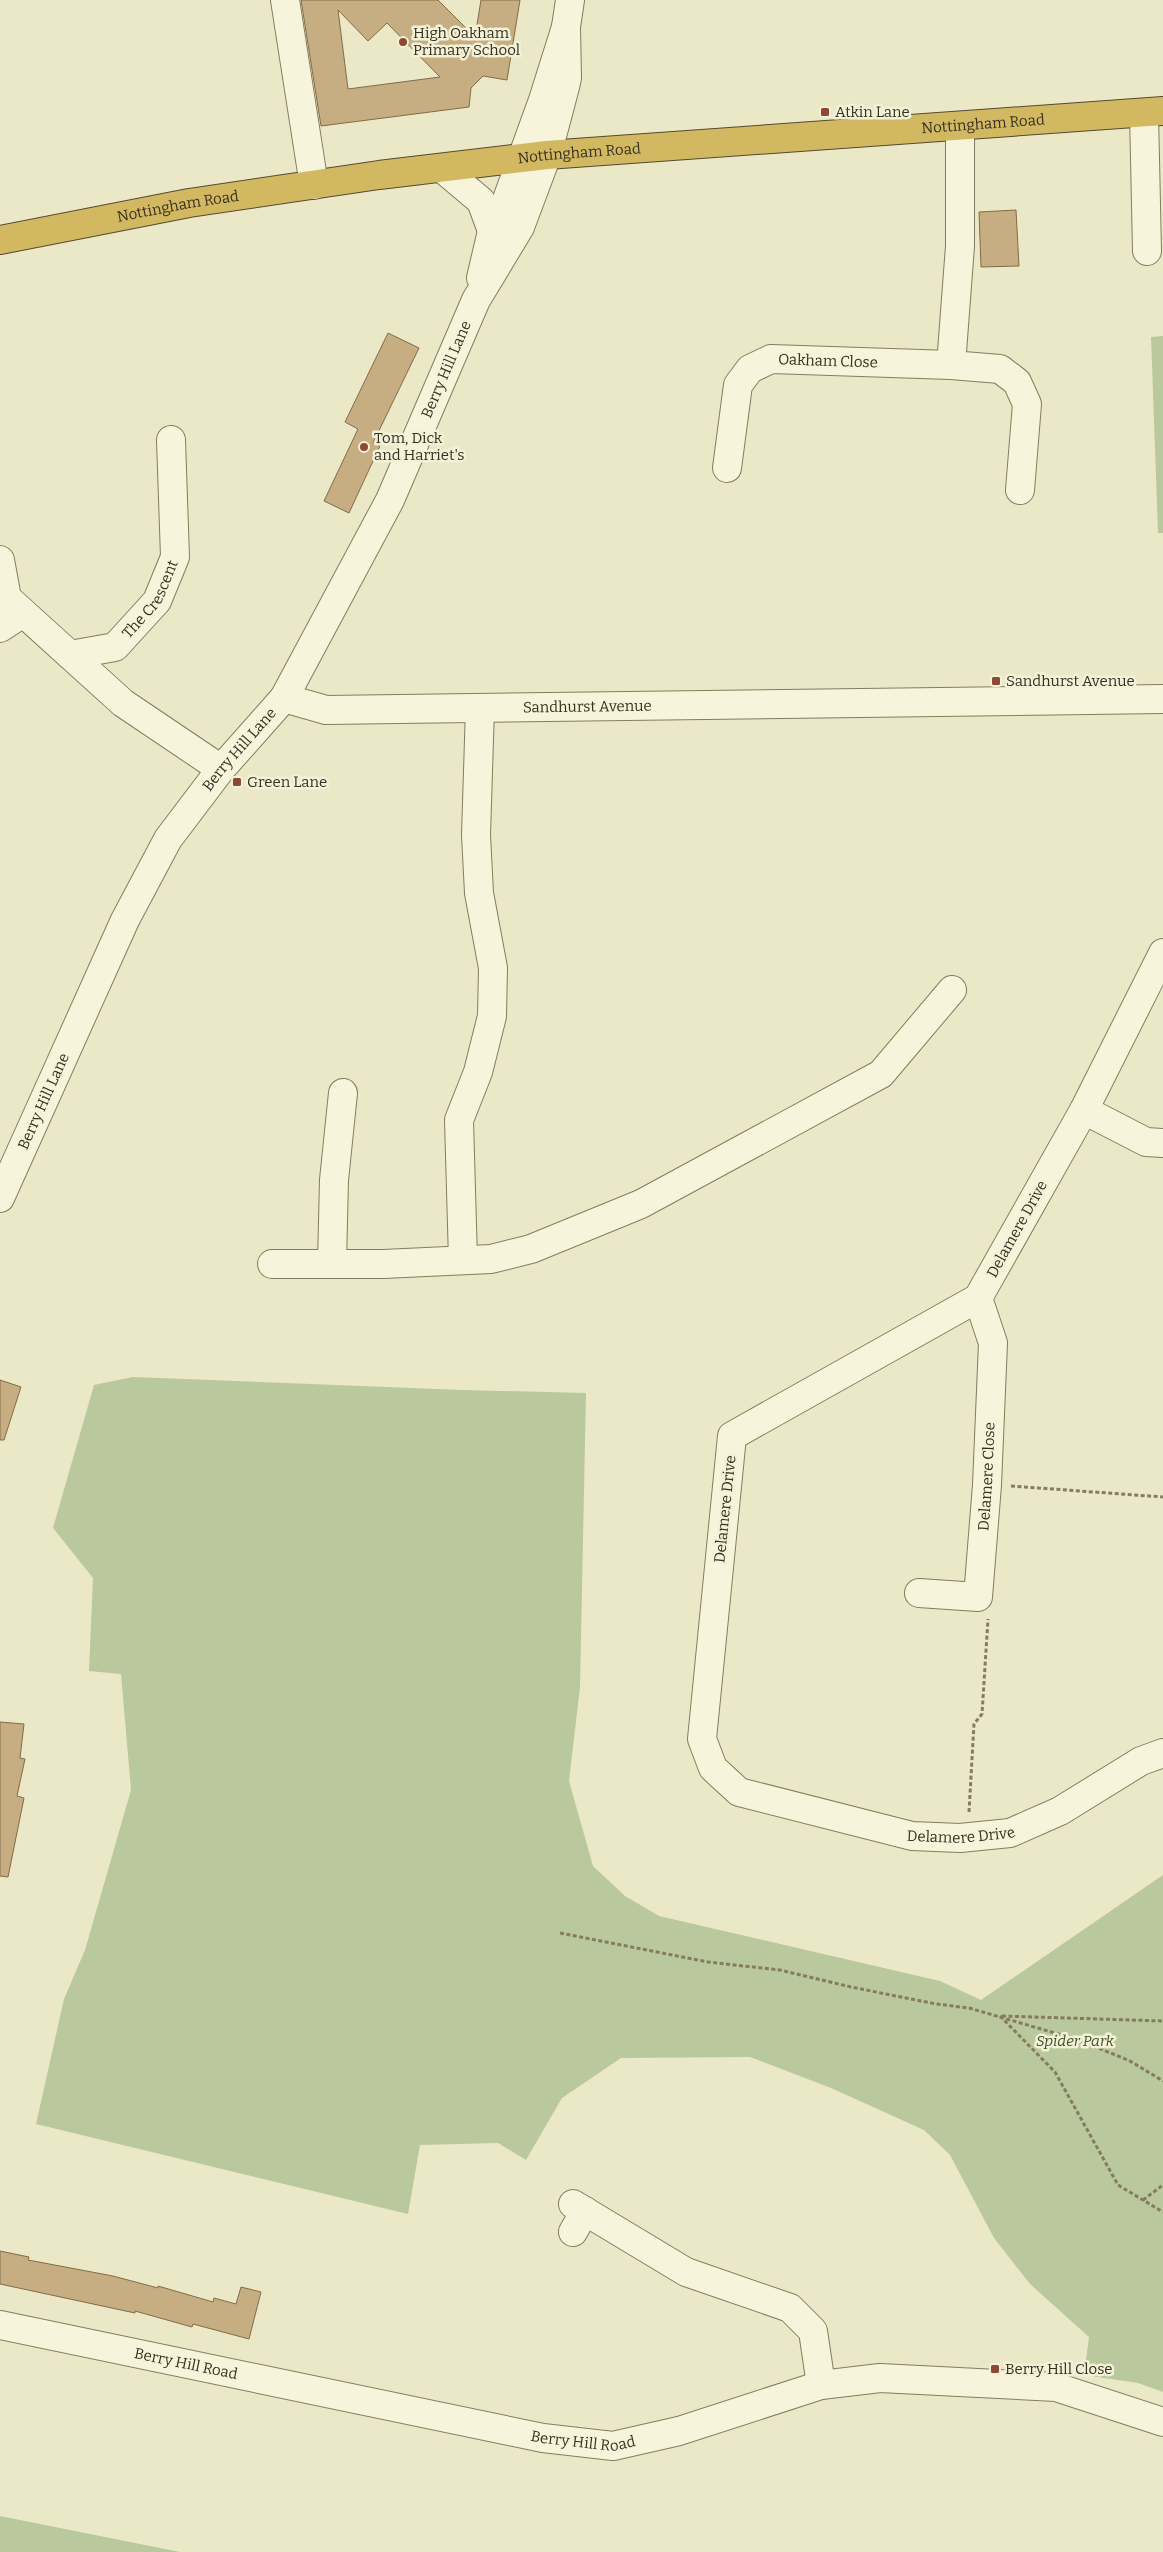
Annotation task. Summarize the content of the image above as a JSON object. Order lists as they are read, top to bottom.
{
  "streets": {
    "highway": ["Nottingham Road"],
    "street": [
      "Oakham Close",
      "Berry Hill Lane",
      "The Crescent",
      "Sandhurst Avenue",
      "Delamere Drive",
      "Delamere Close",
      "Berry Hill Road"
    ]
  },
  "crossings": [
    ["Nottingham Road", "Berry Hill Lane"],
    ["Berry Hill Lane", "Sandhurst Avenue"],
    ["Delamere Drive", "Delamere Close"]
  ],
  "parks": ["Spider Park"],
  "places": {
    "other": ["High Oakham Primary School", "Tom, Dick and Harriet's"],
    "transit": [
      "Atkin Lane",
      "Sandhurst Avenue",
      "Green Lane",
      "Berry Hill Close"
    ]
  }
}
